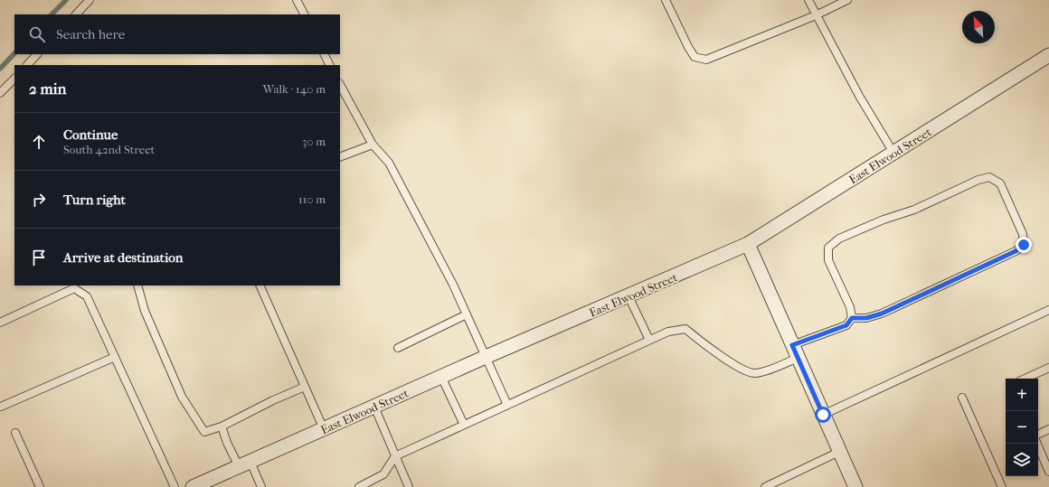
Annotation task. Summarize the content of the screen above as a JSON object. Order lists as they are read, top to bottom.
{
  "streets": {
    "street": ["East Elwood Street"]
  },
  "north": "top left",
  "page": {
    "search": "Search here",
    "heading": ["2 min", "Walk · 140 m"],
    "list": [
      ["Continue", "South 42nd Street", "30 m"],
      ["Turn right", "110 m"],
      "Arrive at destination"
    ],
    "map_buttons": ["+", "−"]
  }
}
